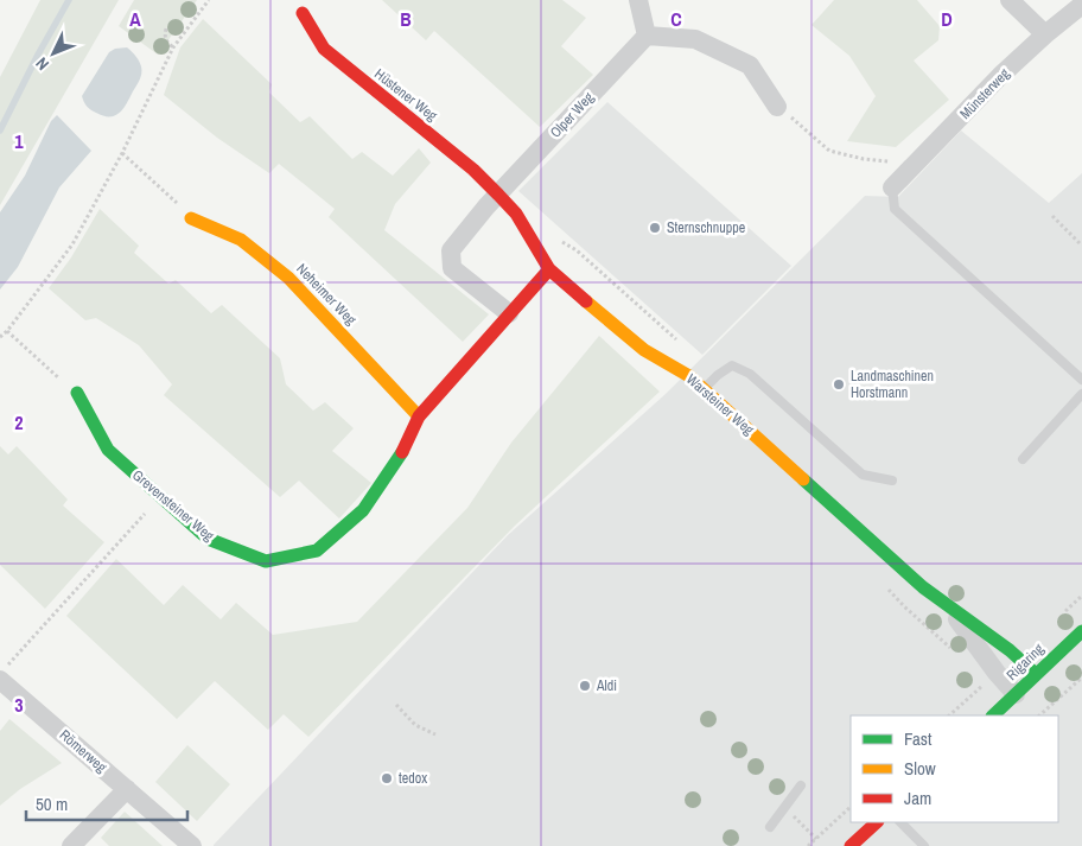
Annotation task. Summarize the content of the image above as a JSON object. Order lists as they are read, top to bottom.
{
  "streets": {
    "street": [
      "Münsterweg",
      "Hüstener Weg",
      "Olper Weg",
      "Neheimer Weg",
      "Warsteiner Weg",
      "Grevensteiner Weg",
      "Rigaring",
      "Römerweg"
    ]
  },
  "crossings": [
    ["Hüstener Weg", "Olper Weg"],
    ["Hüstener Weg", "Warsteiner Weg"],
    ["Olper Weg", "Warsteiner Weg"],
    ["Neheimer Weg", "Grevensteiner Weg"],
    ["Warsteiner Weg", "Grevensteiner Weg"],
    ["Warsteiner Weg", "Rigaring"]
  ],
  "places": [
    "Sternschnuppe",
    "Landmaschinen Horstmann",
    "Aldi",
    "tedox"
  ],
  "legend": ["Fast", "Slow", "Jam"],
  "scale_bar": "50 m",
  "north": "bottom left",
  "grid": {
    "columns": [
      "A",
      "B",
      "C",
      "D"
    ],
    "rows": ["1", "2", "3"]
  }
}
